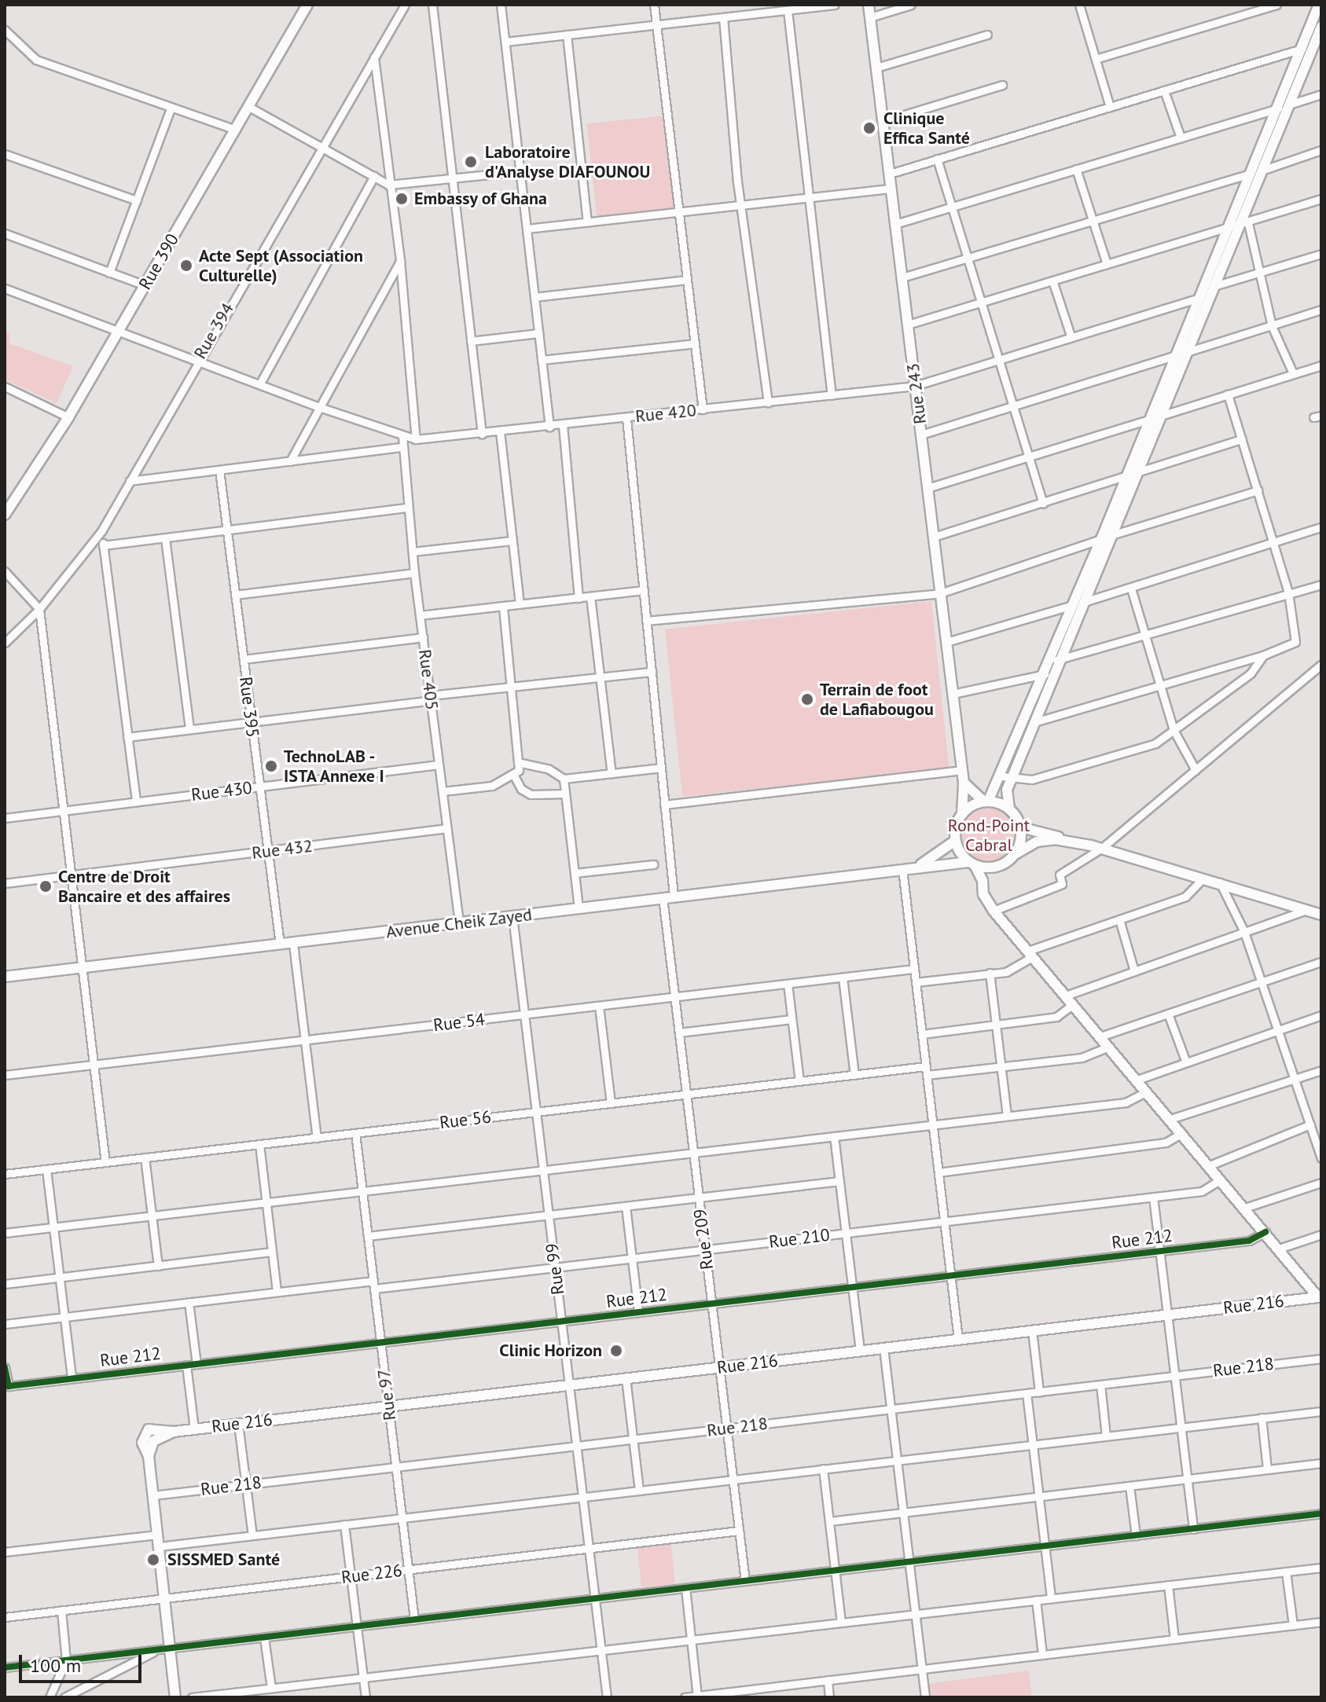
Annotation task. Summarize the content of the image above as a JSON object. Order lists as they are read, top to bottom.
{
  "streets": {
    "street": [
      "Rue 390",
      "Rue 394",
      "Rue 243",
      "Rue 420",
      "Rue 405",
      "Rue 395",
      "Rue 430",
      "Rue 432",
      "Avenue Cheik Zayed",
      "Rue 54",
      "Rue 56",
      "Rue 210",
      "Rue 209",
      "Rue 212",
      "Rue 99",
      "Rue 216",
      "Rue 218",
      "Rue 97",
      "Rue 226"
    ]
  },
  "crossings": [
    ["Rue 390", "Rue 420"],
    ["Rue 394", "Rue 420"],
    ["Rue 243", "Rue 420"],
    ["Rue 243", "Avenue Cheik Zayed"],
    ["Rue 420", "Rue 405"],
    ["Rue 420", "Rue 209"],
    ["Rue 405", "Rue 430"],
    ["Rue 405", "Rue 432"],
    ["Rue 405", "Avenue Cheik Zayed"],
    ["Rue 395", "Rue 430"],
    ["Rue 395", "Rue 432"],
    ["Rue 395", "Avenue Cheik Zayed"],
    ["Avenue Cheik Zayed", "Rue 209"],
    ["Avenue Cheik Zayed", "Rue 99"],
    ["Rue 54", "Rue 209"],
    ["Rue 54", "Rue 99"],
    ["Rue 56", "Rue 209"],
    ["Rue 56", "Rue 99"],
    ["Rue 56", "Rue 97"],
    ["Rue 210", "Rue 209"],
    ["Rue 210", "Rue 99"],
    ["Rue 210", "Rue 97"],
    ["Rue 209", "Rue 212"],
    ["Rue 209", "Rue 216"],
    ["Rue 209", "Rue 218"],
    ["Rue 209", "Rue 226"],
    ["Rue 212", "Rue 99"],
    ["Rue 212", "Rue 97"],
    ["Rue 99", "Rue 216"],
    ["Rue 99", "Rue 218"],
    ["Rue 99", "Rue 226"],
    ["Rue 216", "Rue 218"],
    ["Rue 216", "Rue 97"],
    ["Rue 218", "Rue 97"],
    ["Rue 97", "Rue 226"]
  ],
  "parks": ["Rond-Point Cabral"],
  "places": [
    "Clinique Effica Santé",
    "Laboratoire d'Analyse DIAFOUNOU",
    "Embassy of Ghana",
    "Acte Sept (Association Culturelle)",
    "Terrain de foot de Lafiabougou",
    "TechnoLAB - ISTA Annexe I",
    "Centre de Droit Bancaire et des affaires",
    "Clinic Horizon",
    "SISSMED Santé"
  ],
  "scale_bar": "100 m"
}
